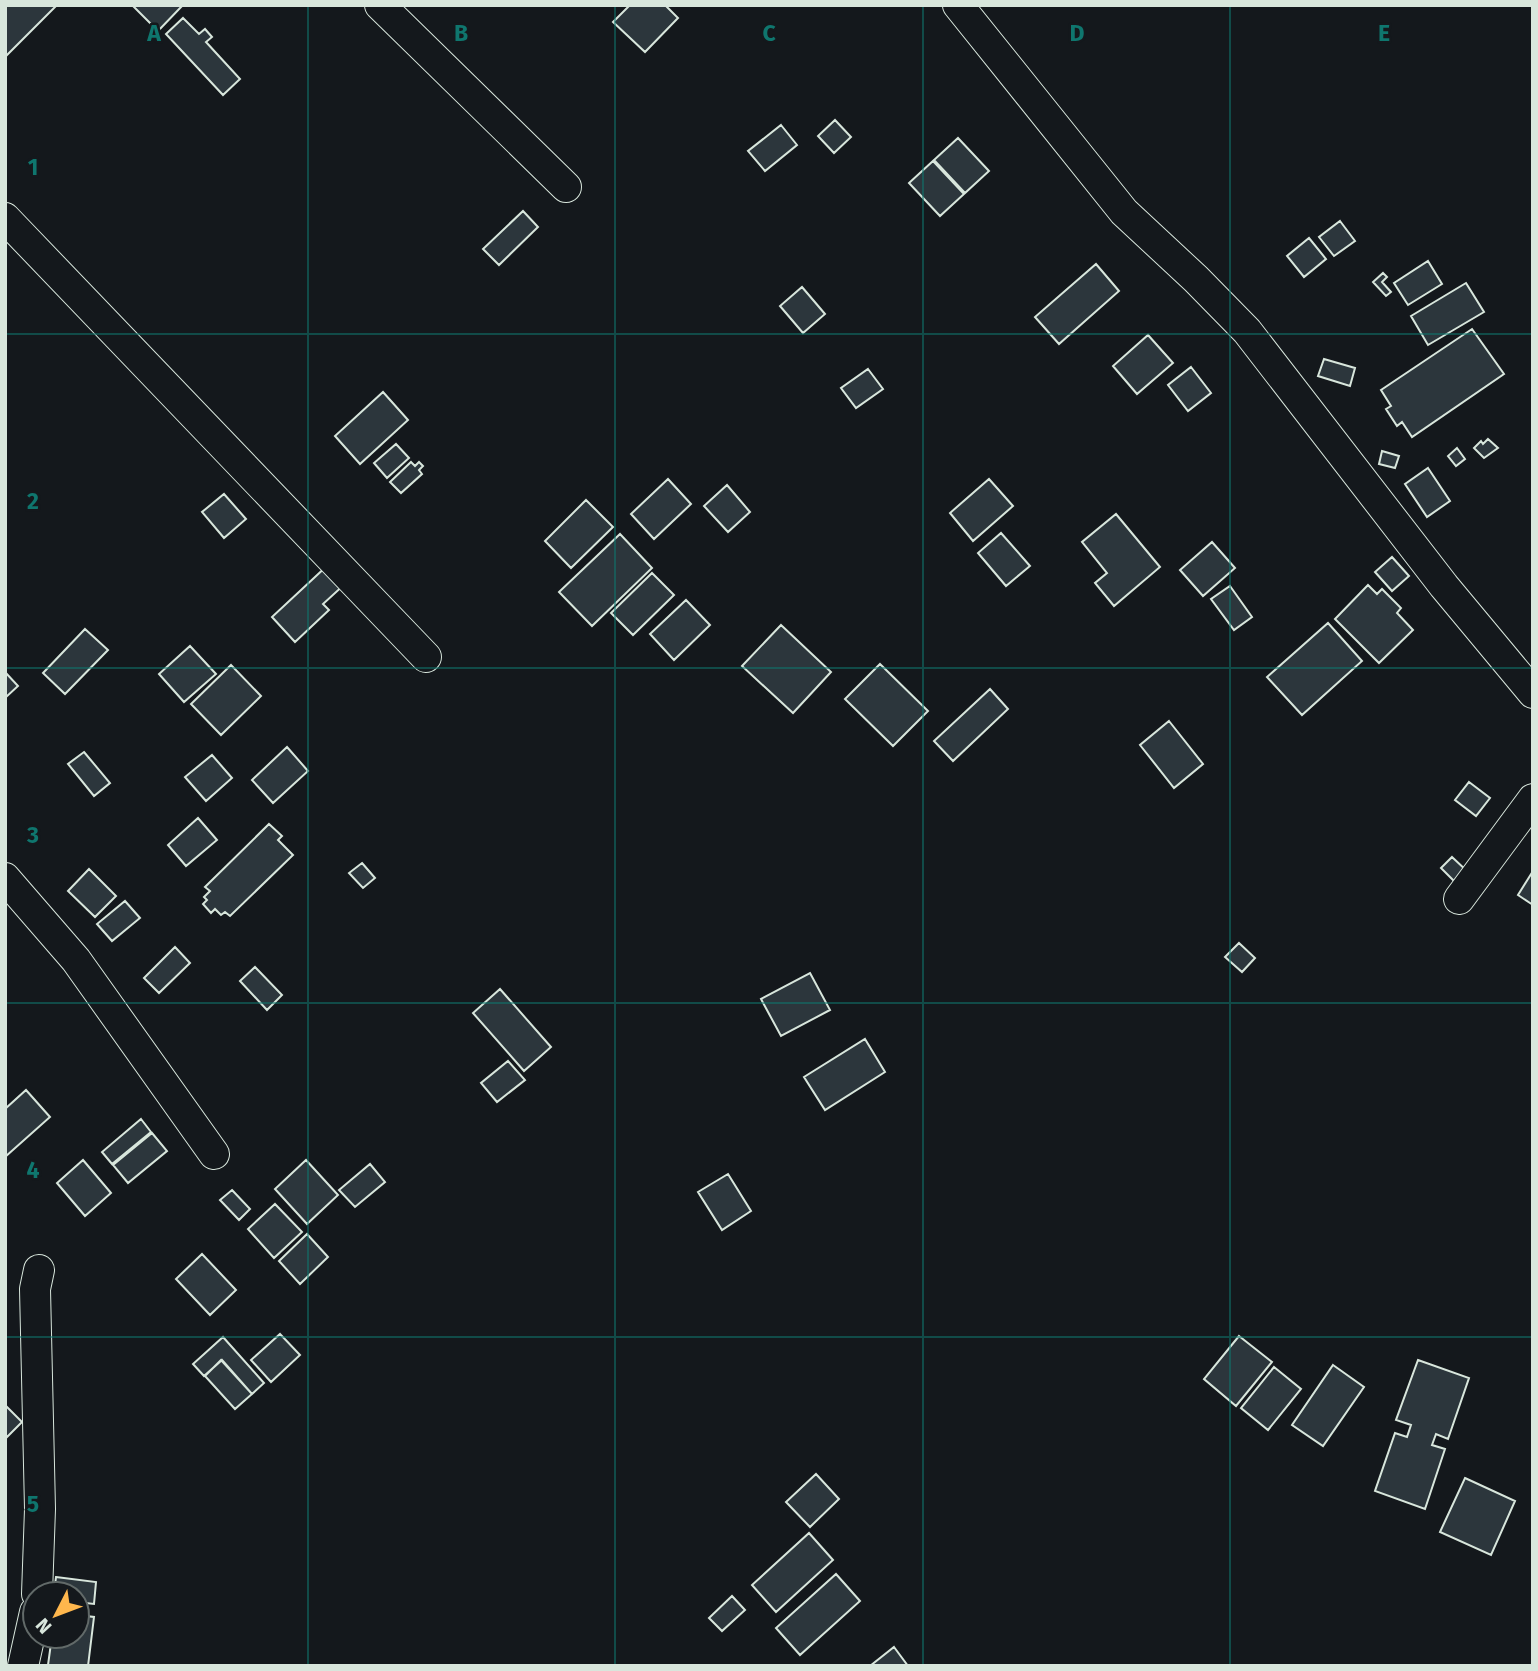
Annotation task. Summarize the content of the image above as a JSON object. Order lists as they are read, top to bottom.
{
  "north": "bottom left",
  "grid": {
    "columns": [
      "A",
      "B",
      "C",
      "D",
      "E"
    ],
    "rows": [
      "1",
      "2",
      "3",
      "4",
      "5"
    ]
  }
}
